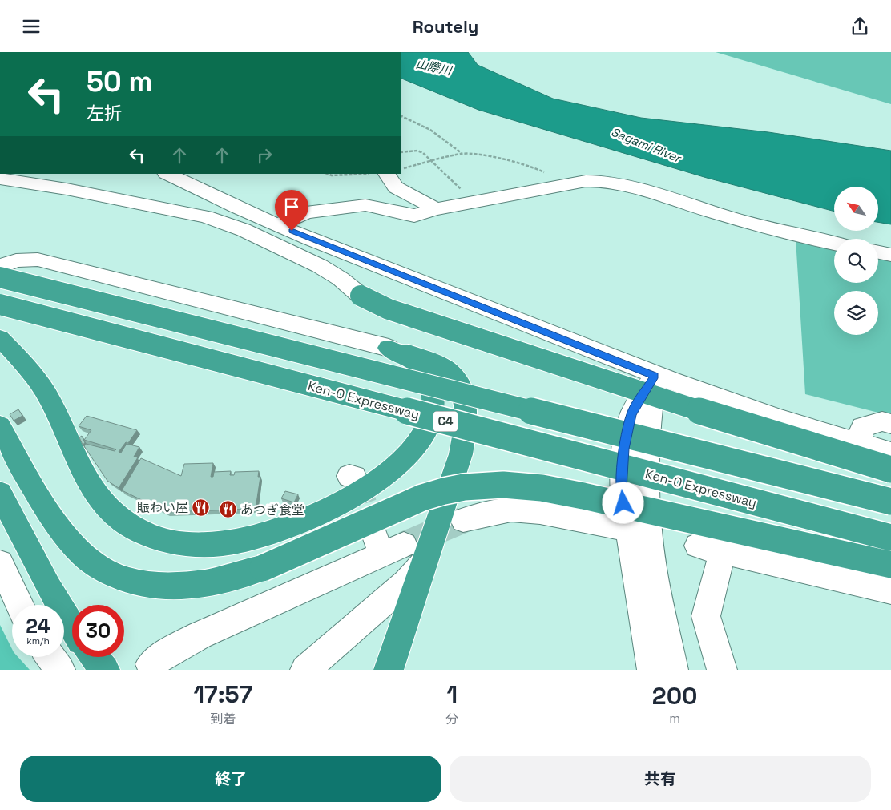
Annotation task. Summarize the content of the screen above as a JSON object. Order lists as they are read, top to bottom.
{
  "streets": {
    "highway": ["Ken-O Expressway", "C4"]
  },
  "water": ["山際川", "Sagami River"],
  "places": {
    "restaurant": ["賑わい屋", "あつぎ食堂"]
  },
  "north": "top left",
  "page": {
    "header": "Routely",
    "turn": ["50 m", "左折"],
    "speed": "24 km/h",
    "limit": "30",
    "eta": [
      "17:57",
      "到着",
      "1",
      "分",
      "200",
      "m"
    ],
    "buttons": ["終了", "共有"]
  }
}
